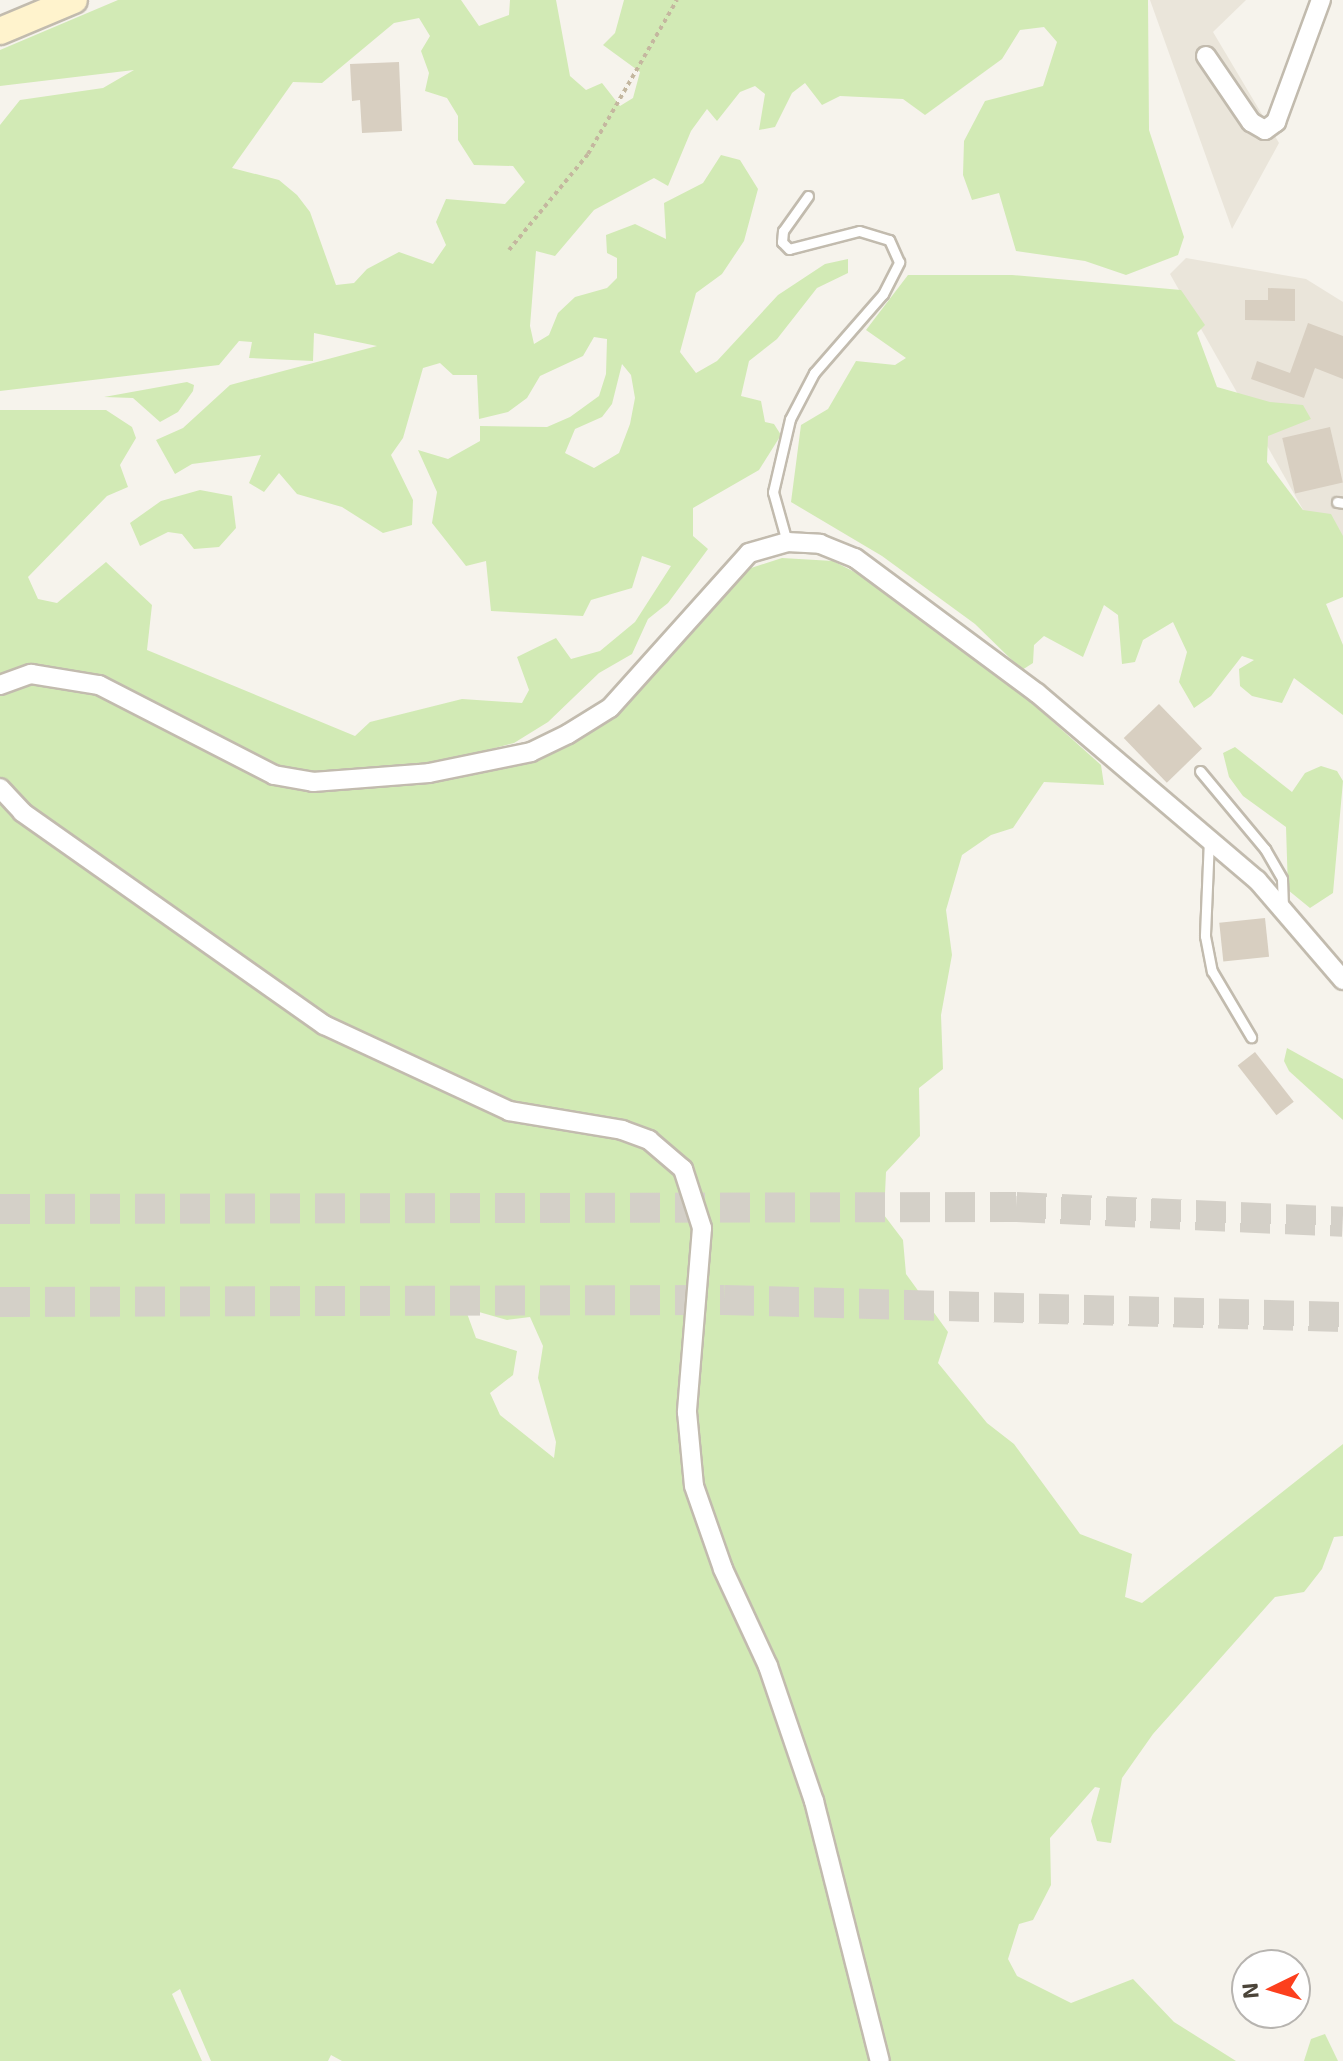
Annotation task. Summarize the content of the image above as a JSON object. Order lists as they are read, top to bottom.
{
  "north": "left"
}
